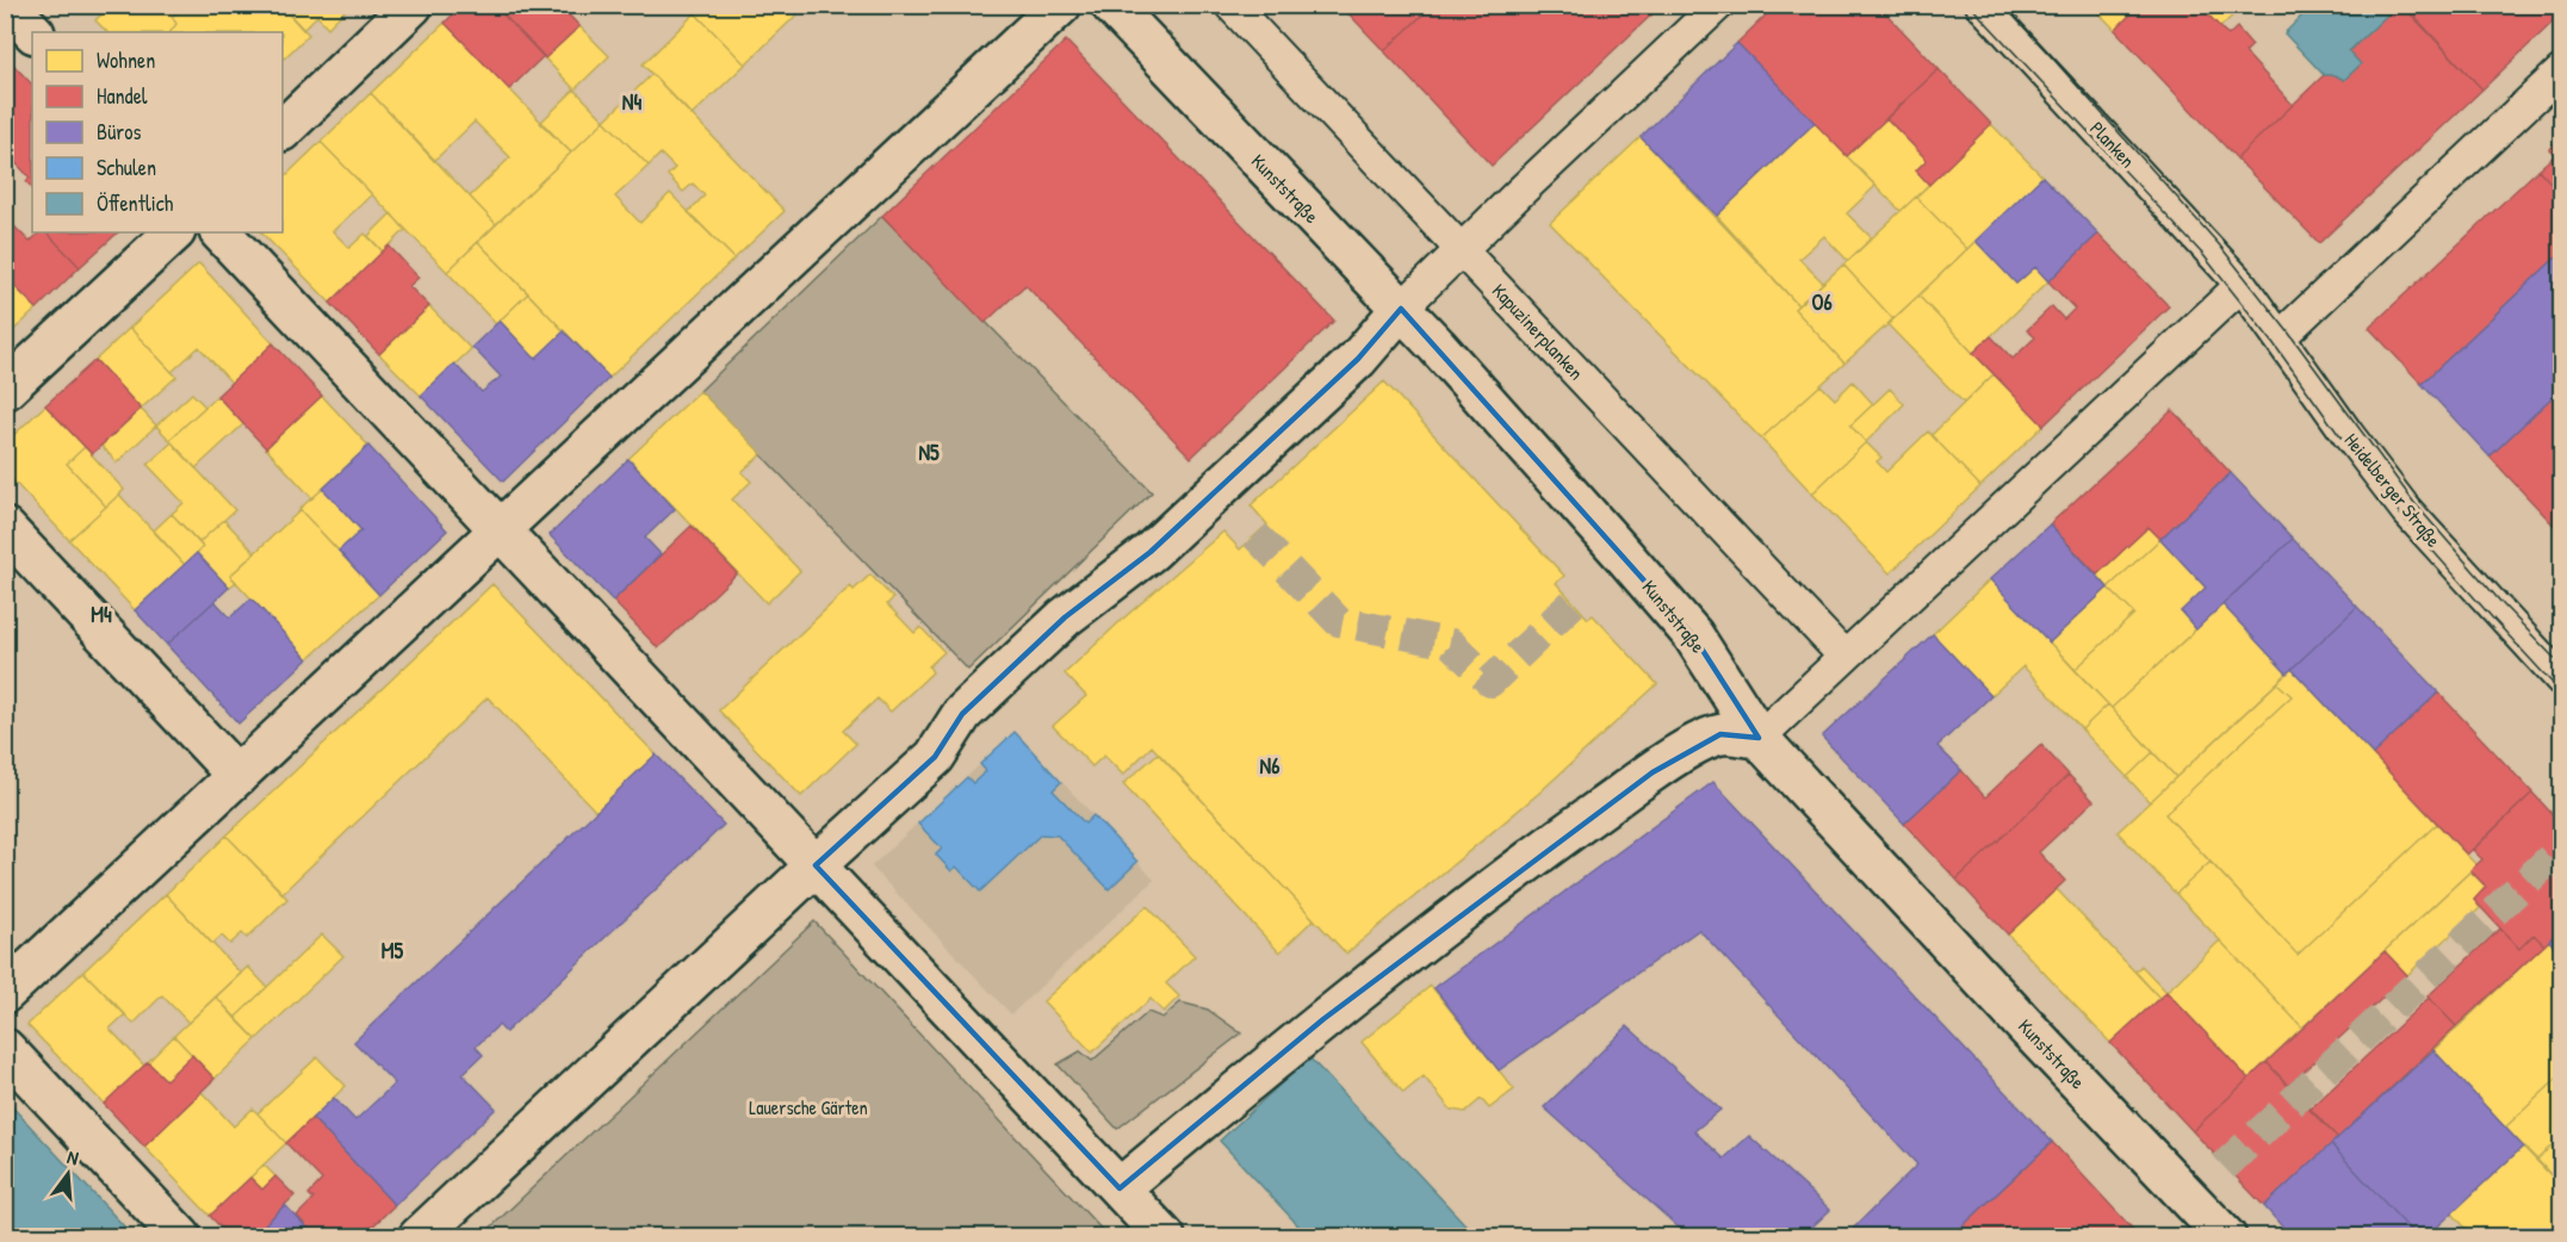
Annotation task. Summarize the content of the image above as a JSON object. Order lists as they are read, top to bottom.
{
  "streets": {
    "street": [
      "Planken",
      "Kunststraße",
      "Kapuzinerplanken",
      "Heidelberger Straße"
    ]
  },
  "crossings": [
    ["Planken", "Heidelberger Straße"]
  ],
  "districts": [
    "N4",
    "O6",
    "N5",
    "M4",
    "N6",
    "M5"
  ],
  "parks": ["Lauersche Gärten"],
  "legend": [
    "Wohnen",
    "Handel",
    "Büros",
    "Schulen",
    "Öffentlich"
  ],
  "north": "top"
}
